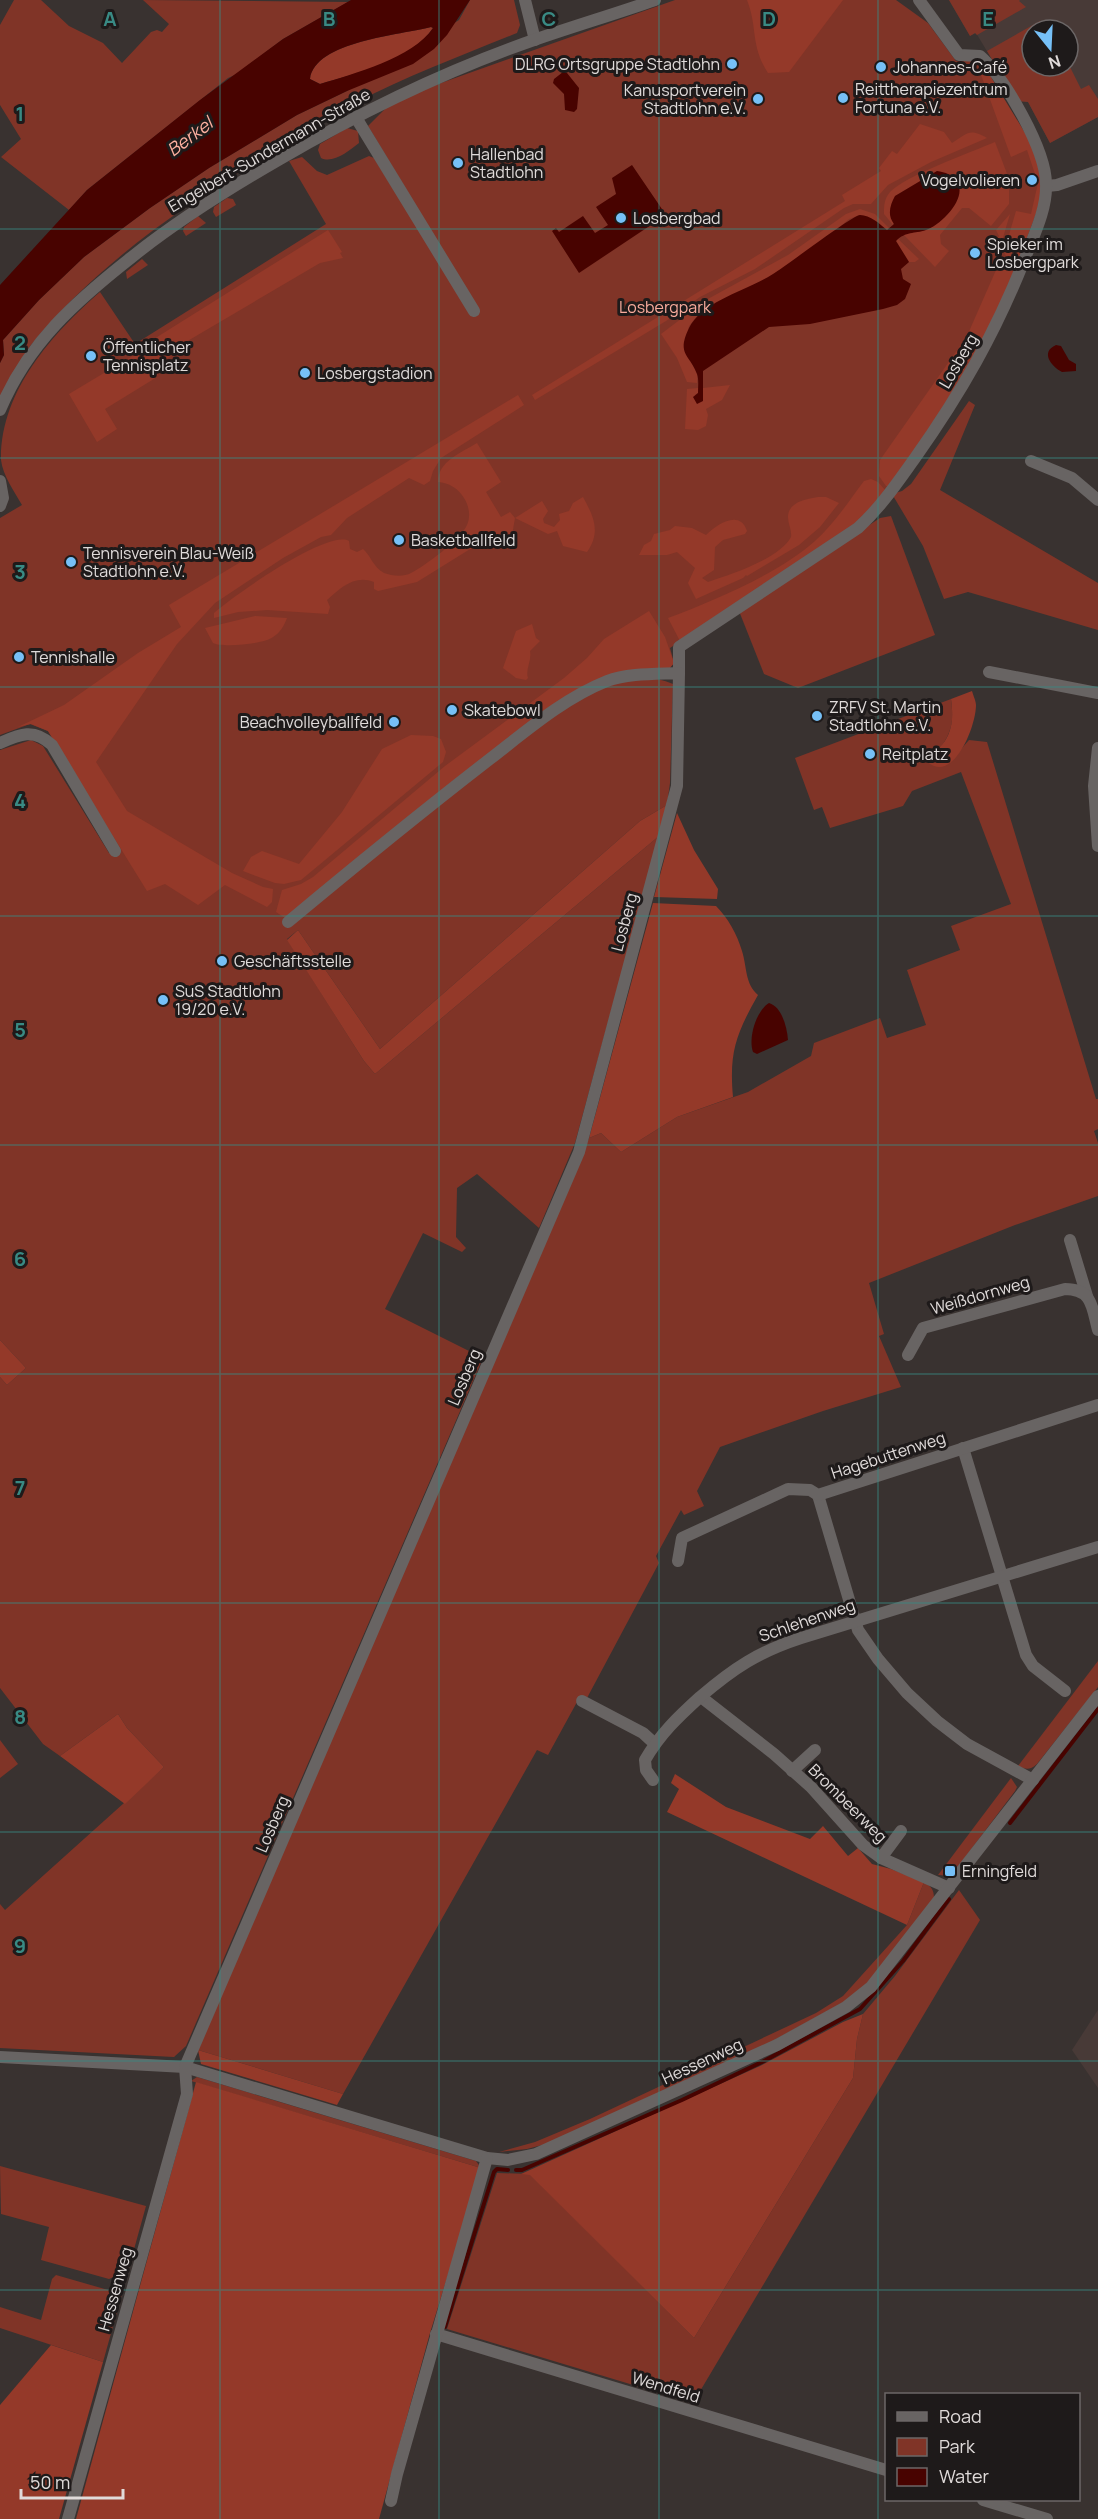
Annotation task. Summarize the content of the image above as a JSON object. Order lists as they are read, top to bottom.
{
  "streets": {
    "street": [
      "Engelbert-Sundermann-Straße",
      "Losberg",
      "Weißdornweg",
      "Hagebuttenweg",
      "Schlehenweg",
      "Brombeerweg",
      "Hessenweg",
      "Wendfeld"
    ]
  },
  "crossings": [
    ["Losberg", "Hessenweg"],
    ["Schlehenweg", "Brombeerweg"],
    ["Brombeerweg", "Hessenweg"]
  ],
  "water": ["Berkel"],
  "parks": ["Losbergpark"],
  "places": {
    "other": [
      "DLRG Ortsgruppe Stadtlohn",
      "Johannes-Café",
      "Reittherapiezentrum Fortuna e.V.",
      "Kanusportverein Stadtlohn e.V.",
      "Hallenbad Stadtlohn",
      "Vogelvolieren",
      "Losbergbad",
      "Spieker im Losbergpark",
      "Öffentlicher Tennisplatz",
      "Losbergstadion",
      "Basketballfeld",
      "Tennisverein Blau-Weiß Stadtlohn e.V.",
      "Tennishalle",
      "Skatebowl",
      "ZRFV St. Martin Stadtlohn e.V.",
      "Beachvolleyballfeld",
      "Reitplatz",
      "Geschäftsstelle",
      "SuS Stadtlohn 19/20 e.V."
    ],
    "transit": ["Erningfeld"]
  },
  "legend": ["Road", "Park", "Water"],
  "scale_bar": "50 m",
  "north": "bottom",
  "grid": {
    "columns": [
      "A",
      "B",
      "C",
      "D",
      "E"
    ],
    "rows": [
      "1",
      "2",
      "3",
      "4",
      "5",
      "6",
      "7",
      "8",
      "9"
    ]
  }
}
